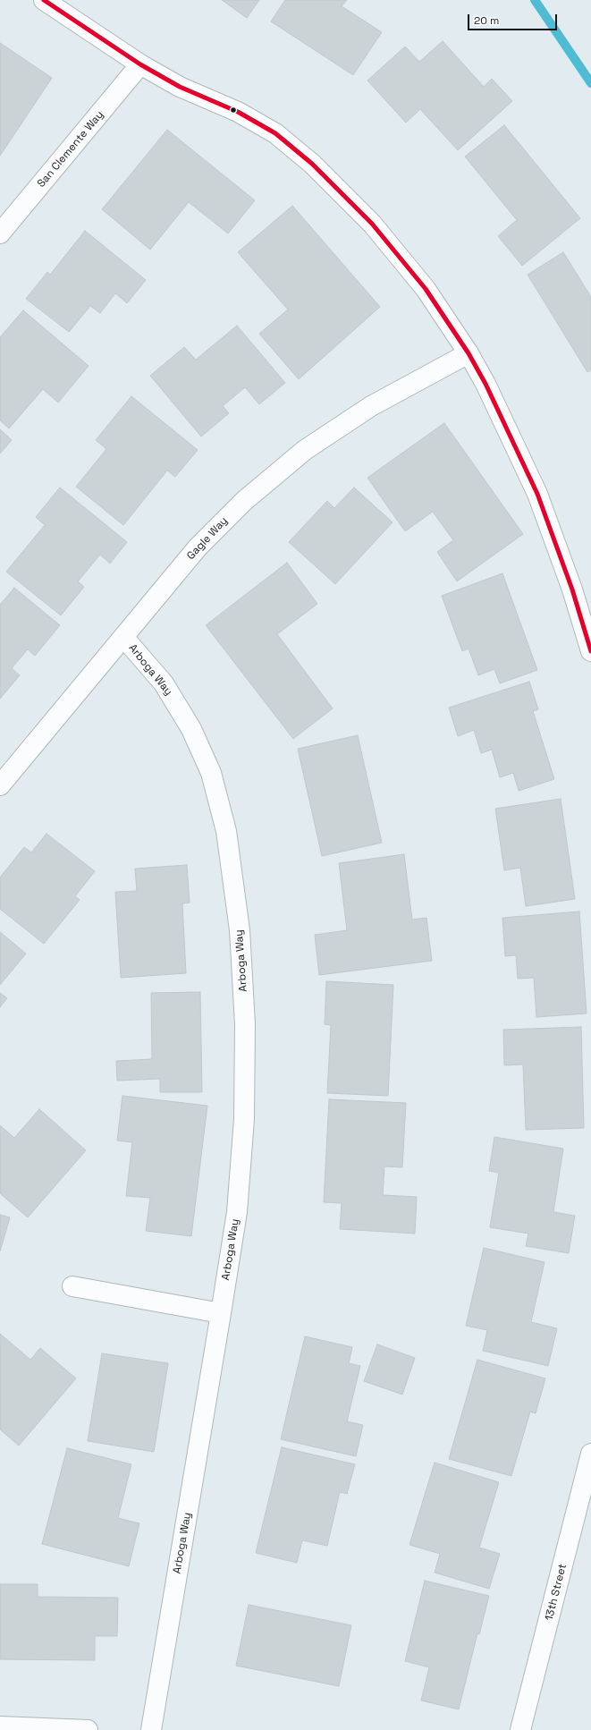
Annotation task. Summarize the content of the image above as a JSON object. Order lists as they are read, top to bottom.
{
  "streets": {
    "street": [
      "San Clemente Way",
      "Gagle Way",
      "Arboga Way",
      "13th Street"
    ]
  },
  "crossings": [
    ["Gagle Way", "Arboga Way"]
  ],
  "scale_bar": "20 m"
}
